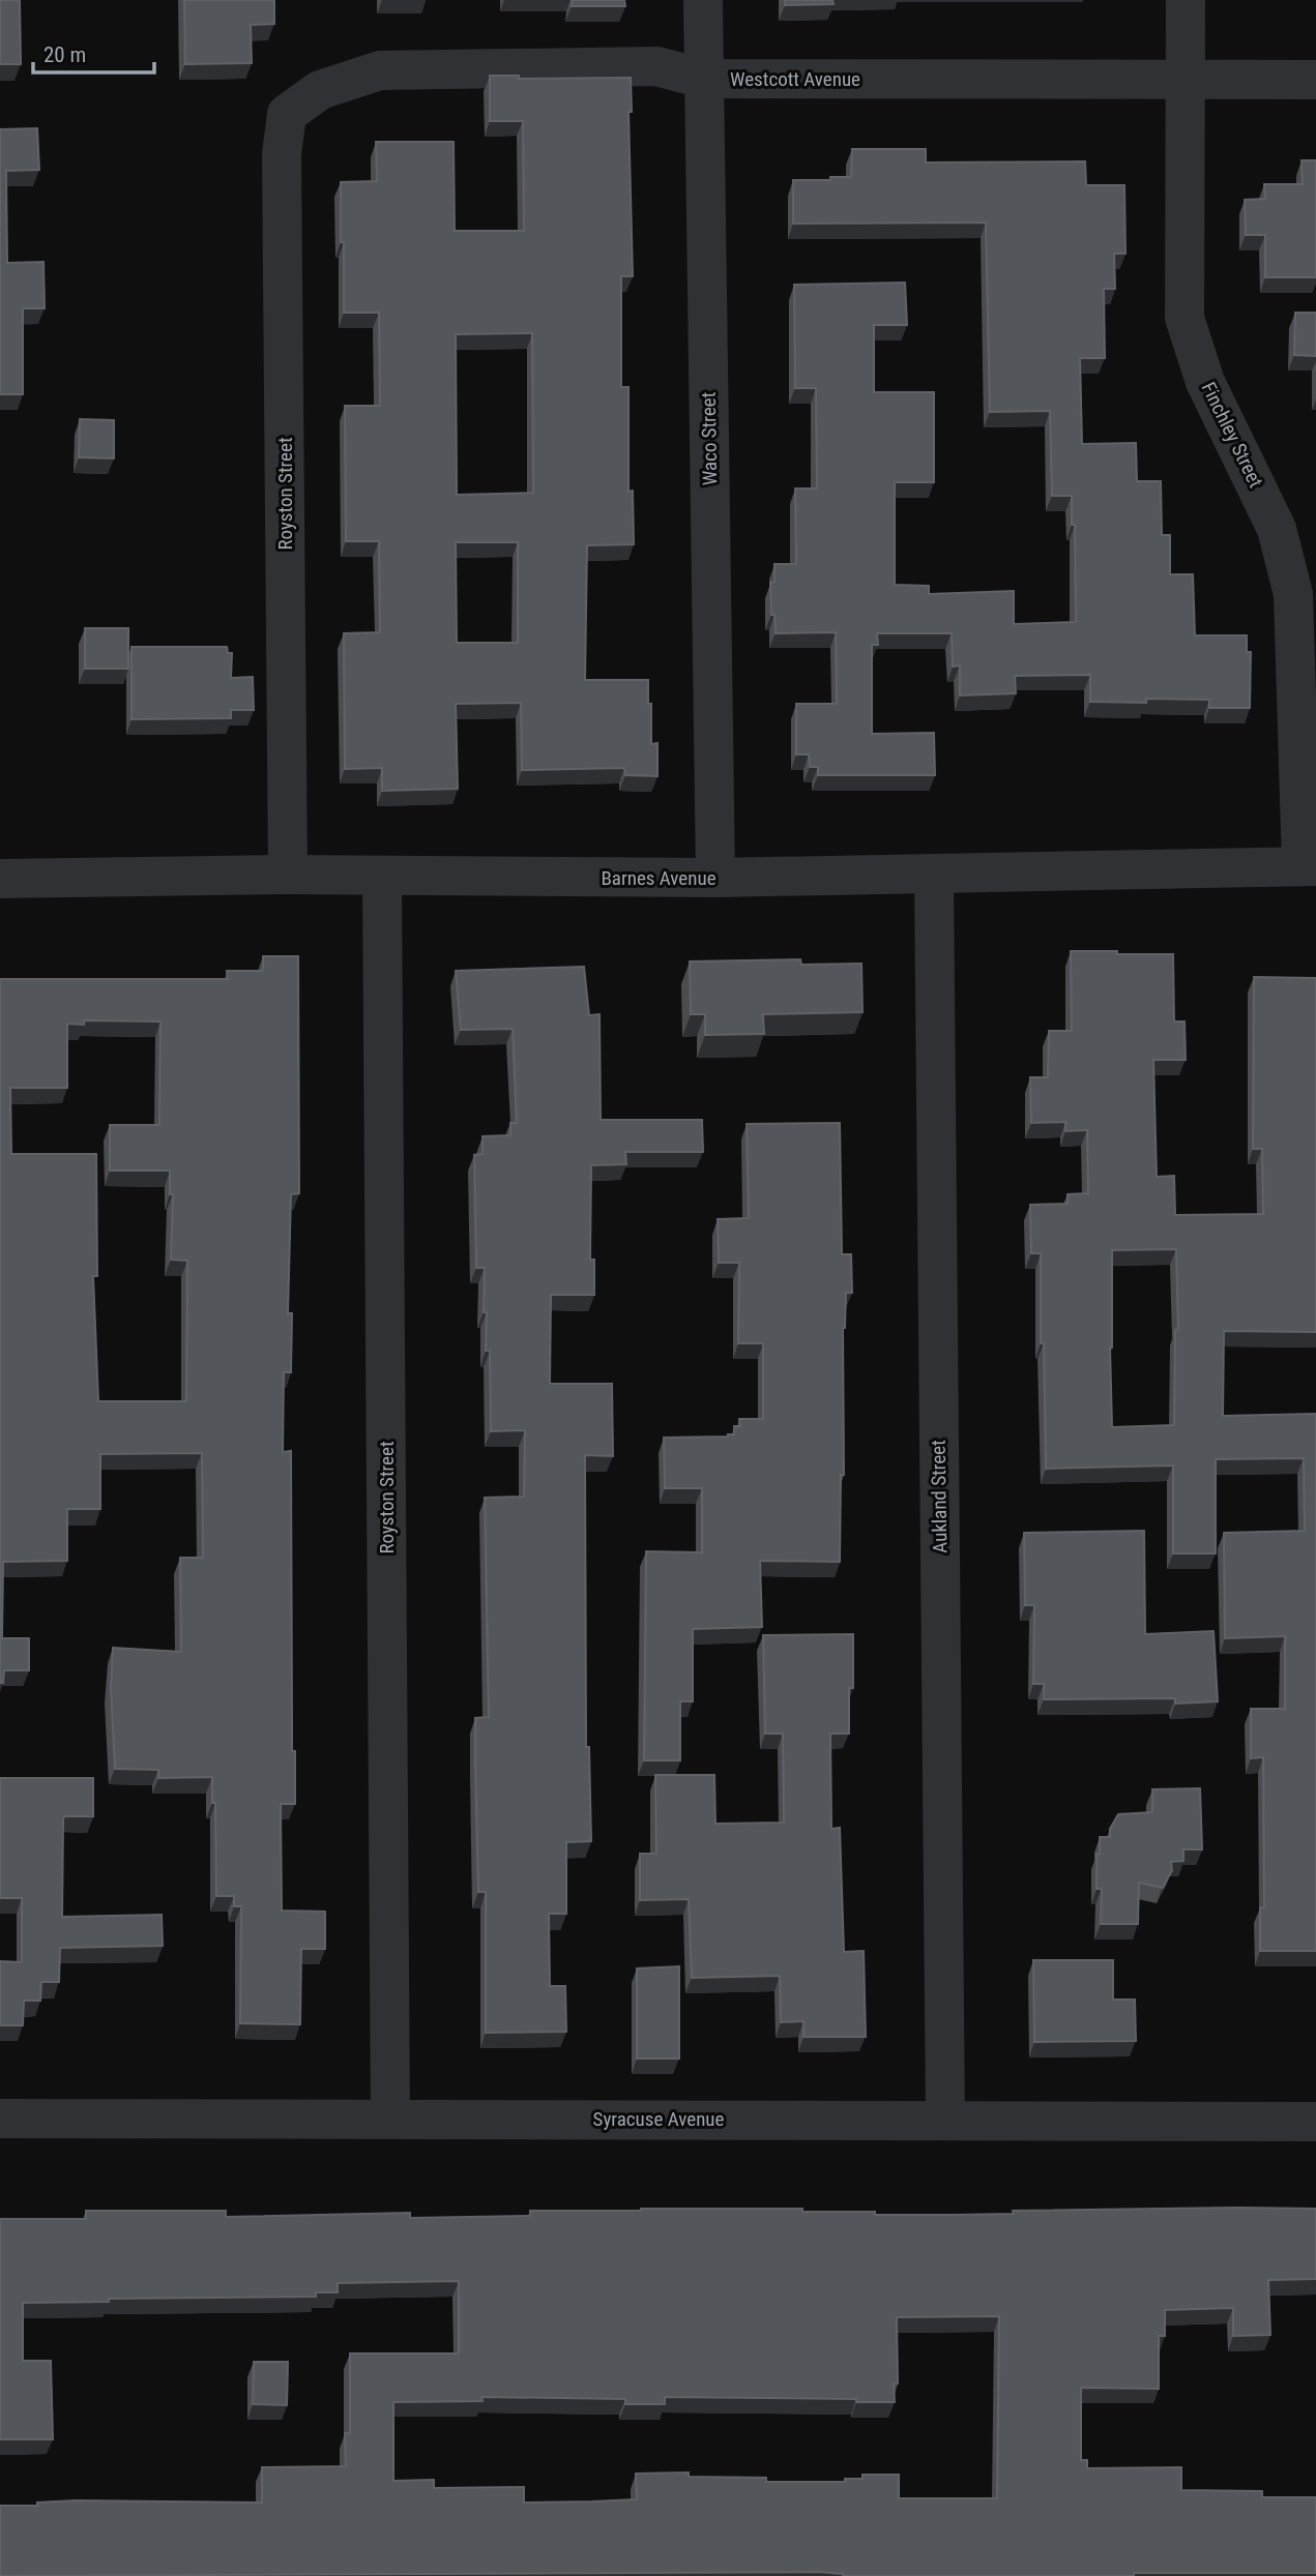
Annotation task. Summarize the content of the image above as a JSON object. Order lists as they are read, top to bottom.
{
  "streets": {
    "street": [
      "Westcott Avenue",
      "Finchley Street",
      "Waco Street",
      "Royston Street",
      "Barnes Avenue",
      "Aukland Street",
      "Syracuse Avenue"
    ]
  },
  "crossings": [
    ["Westcott Avenue", "Finchley Street"],
    ["Westcott Avenue", "Waco Street"],
    ["Westcott Avenue", "Royston Street"],
    ["Finchley Street", "Barnes Avenue"],
    ["Waco Street", "Barnes Avenue"],
    ["Royston Street", "Barnes Avenue"],
    ["Royston Street", "Syracuse Avenue"],
    ["Barnes Avenue", "Aukland Street"],
    ["Aukland Street", "Syracuse Avenue"]
  ],
  "scale_bar": "20 m"
}
